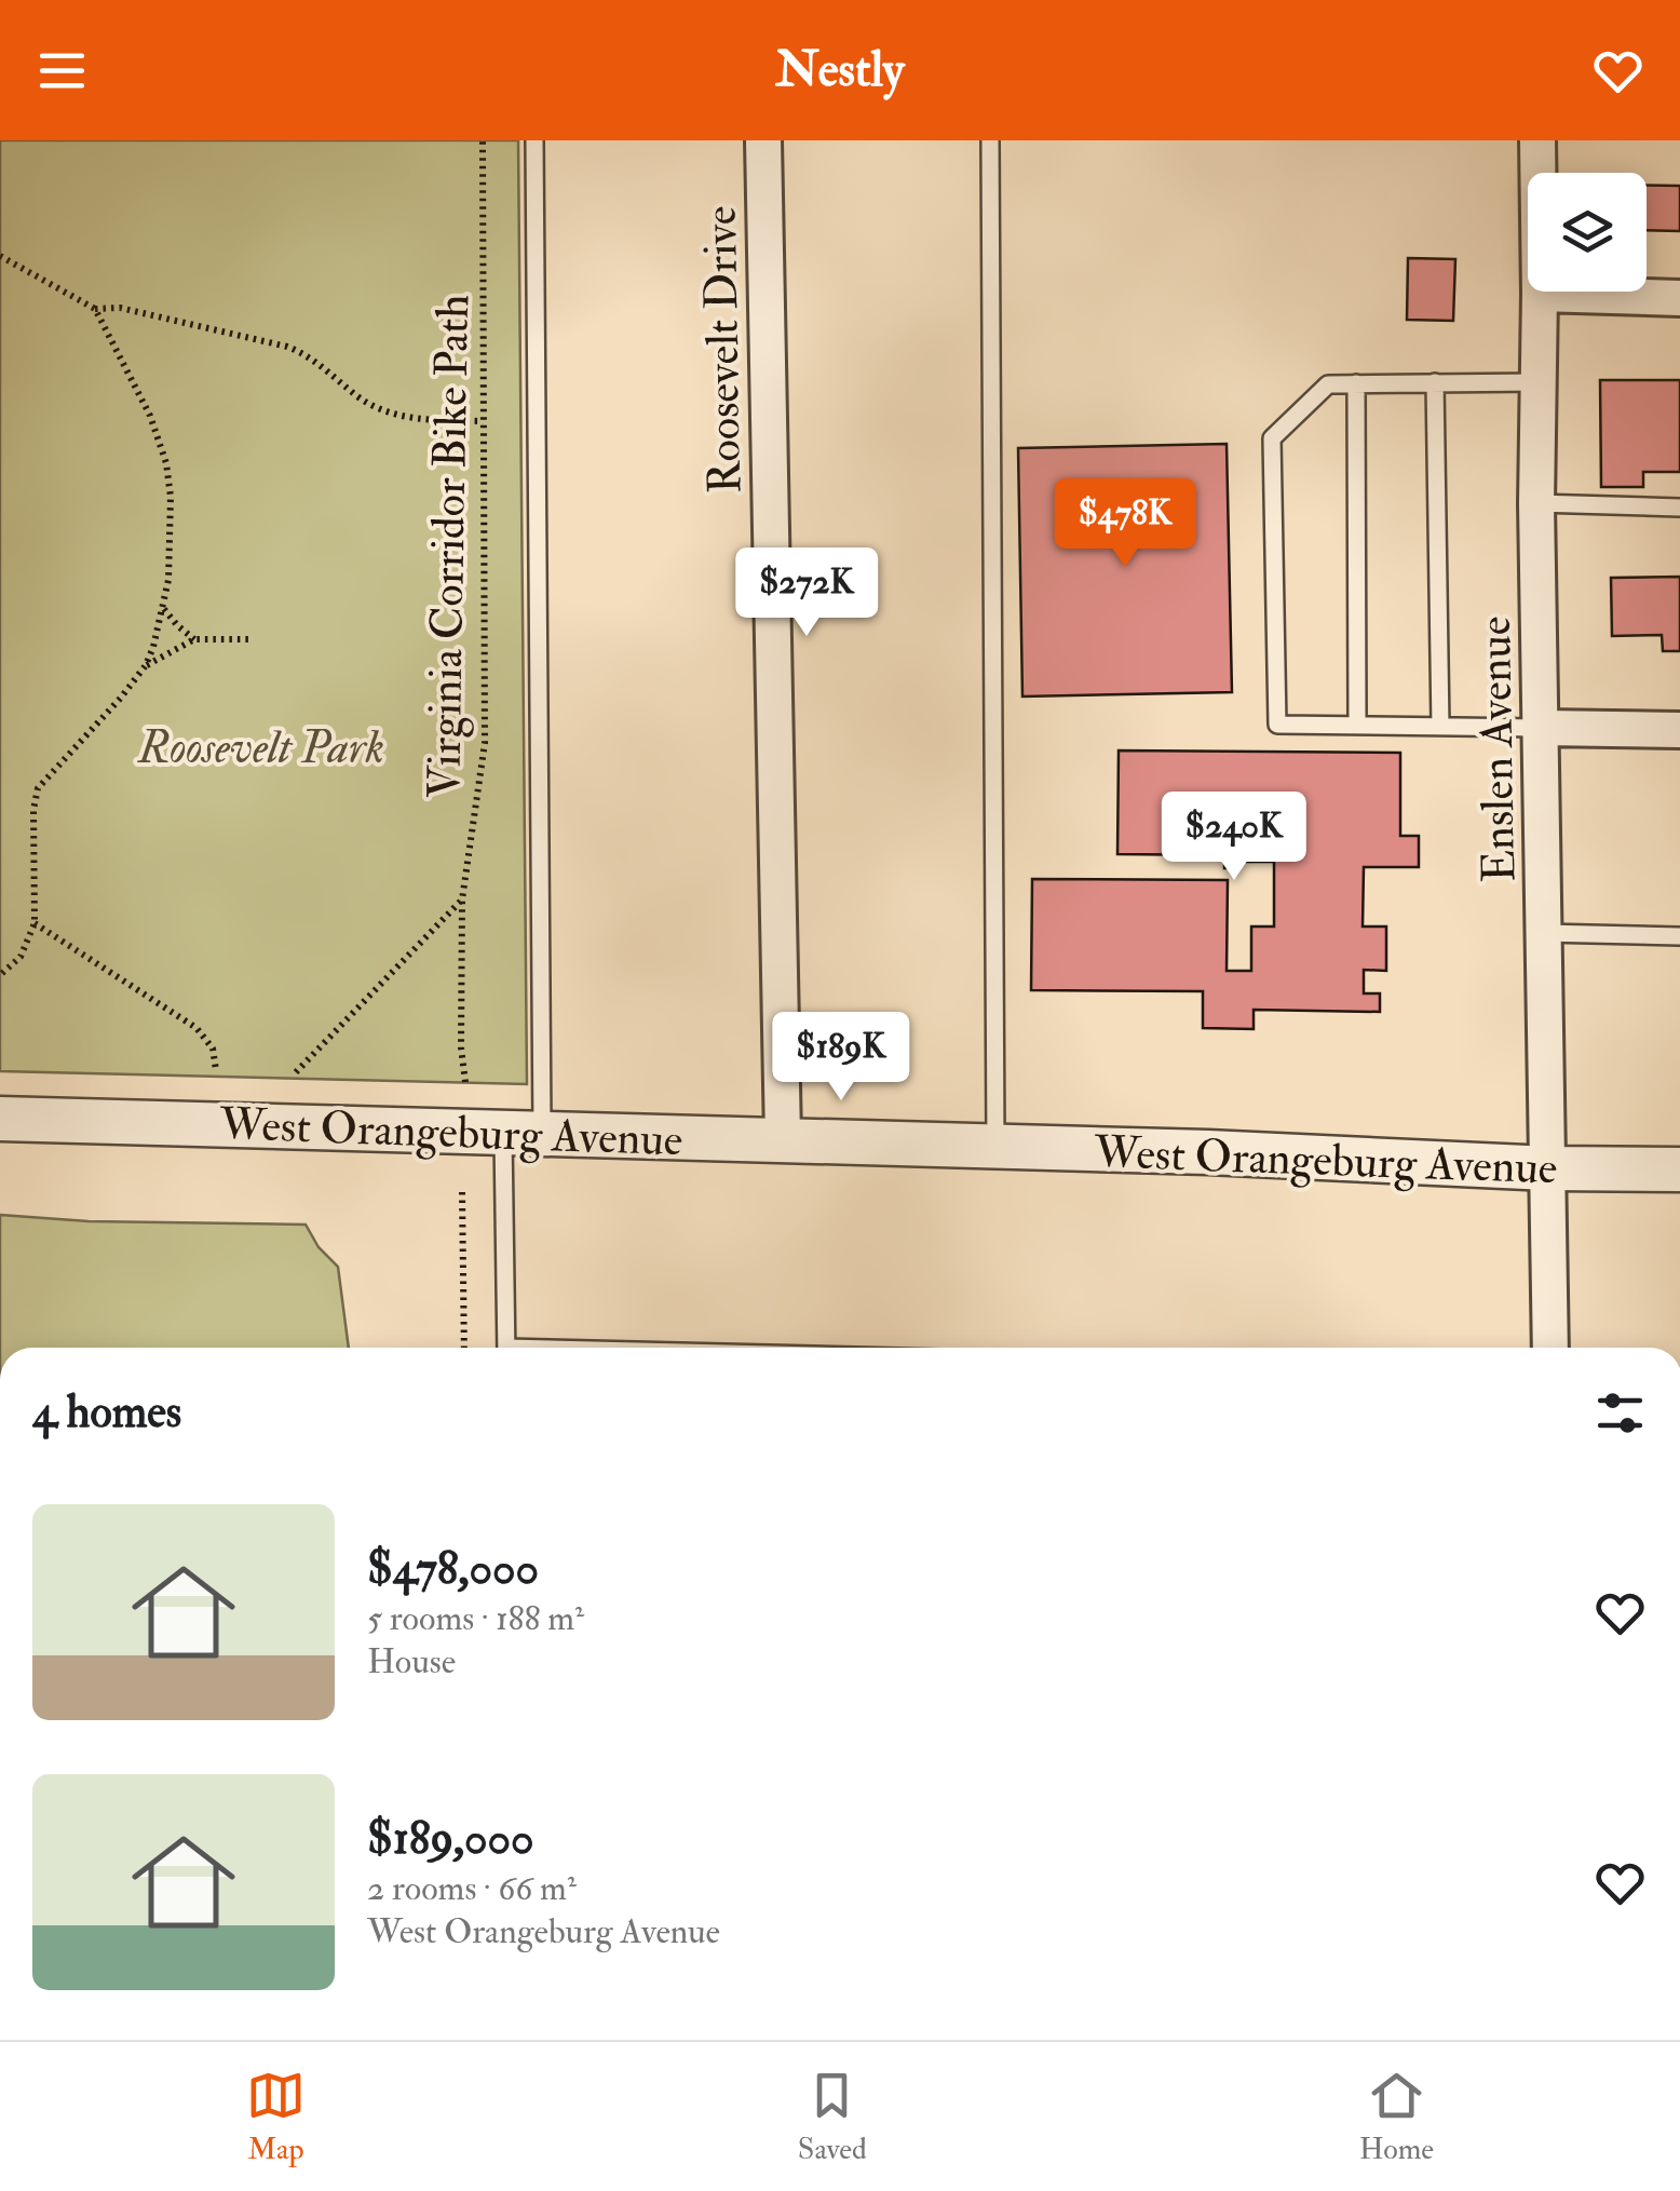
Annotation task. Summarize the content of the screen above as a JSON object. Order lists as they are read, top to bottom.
{
  "streets": {
    "street": ["Roosevelt Drive", "Enslen Avenue", "West Orangeburg Avenue"],
    "path": ["Virginia Corridor Bike Path"]
  },
  "crossings": [
    ["Roosevelt Drive", "West Orangeburg Avenue"],
    ["Enslen Avenue", "West Orangeburg Avenue"]
  ],
  "parks": ["Roosevelt Park"],
  "page": {
    "header": "Nestly",
    "price": [
      "$478K",
      "$272K",
      "$240K",
      "$189K"
    ],
    "heading": "4 homes",
    "list": [
      {
        "name": "$478,000",
        "note": "5 rooms · 188 m² · House"
      },
      {
        "name": "$189,000",
        "note": "2 rooms · 66 m² · West Orangeburg Avenue"
      }
    ],
    "tabs": ["Map", "Saved", "Home"]
  }
}
